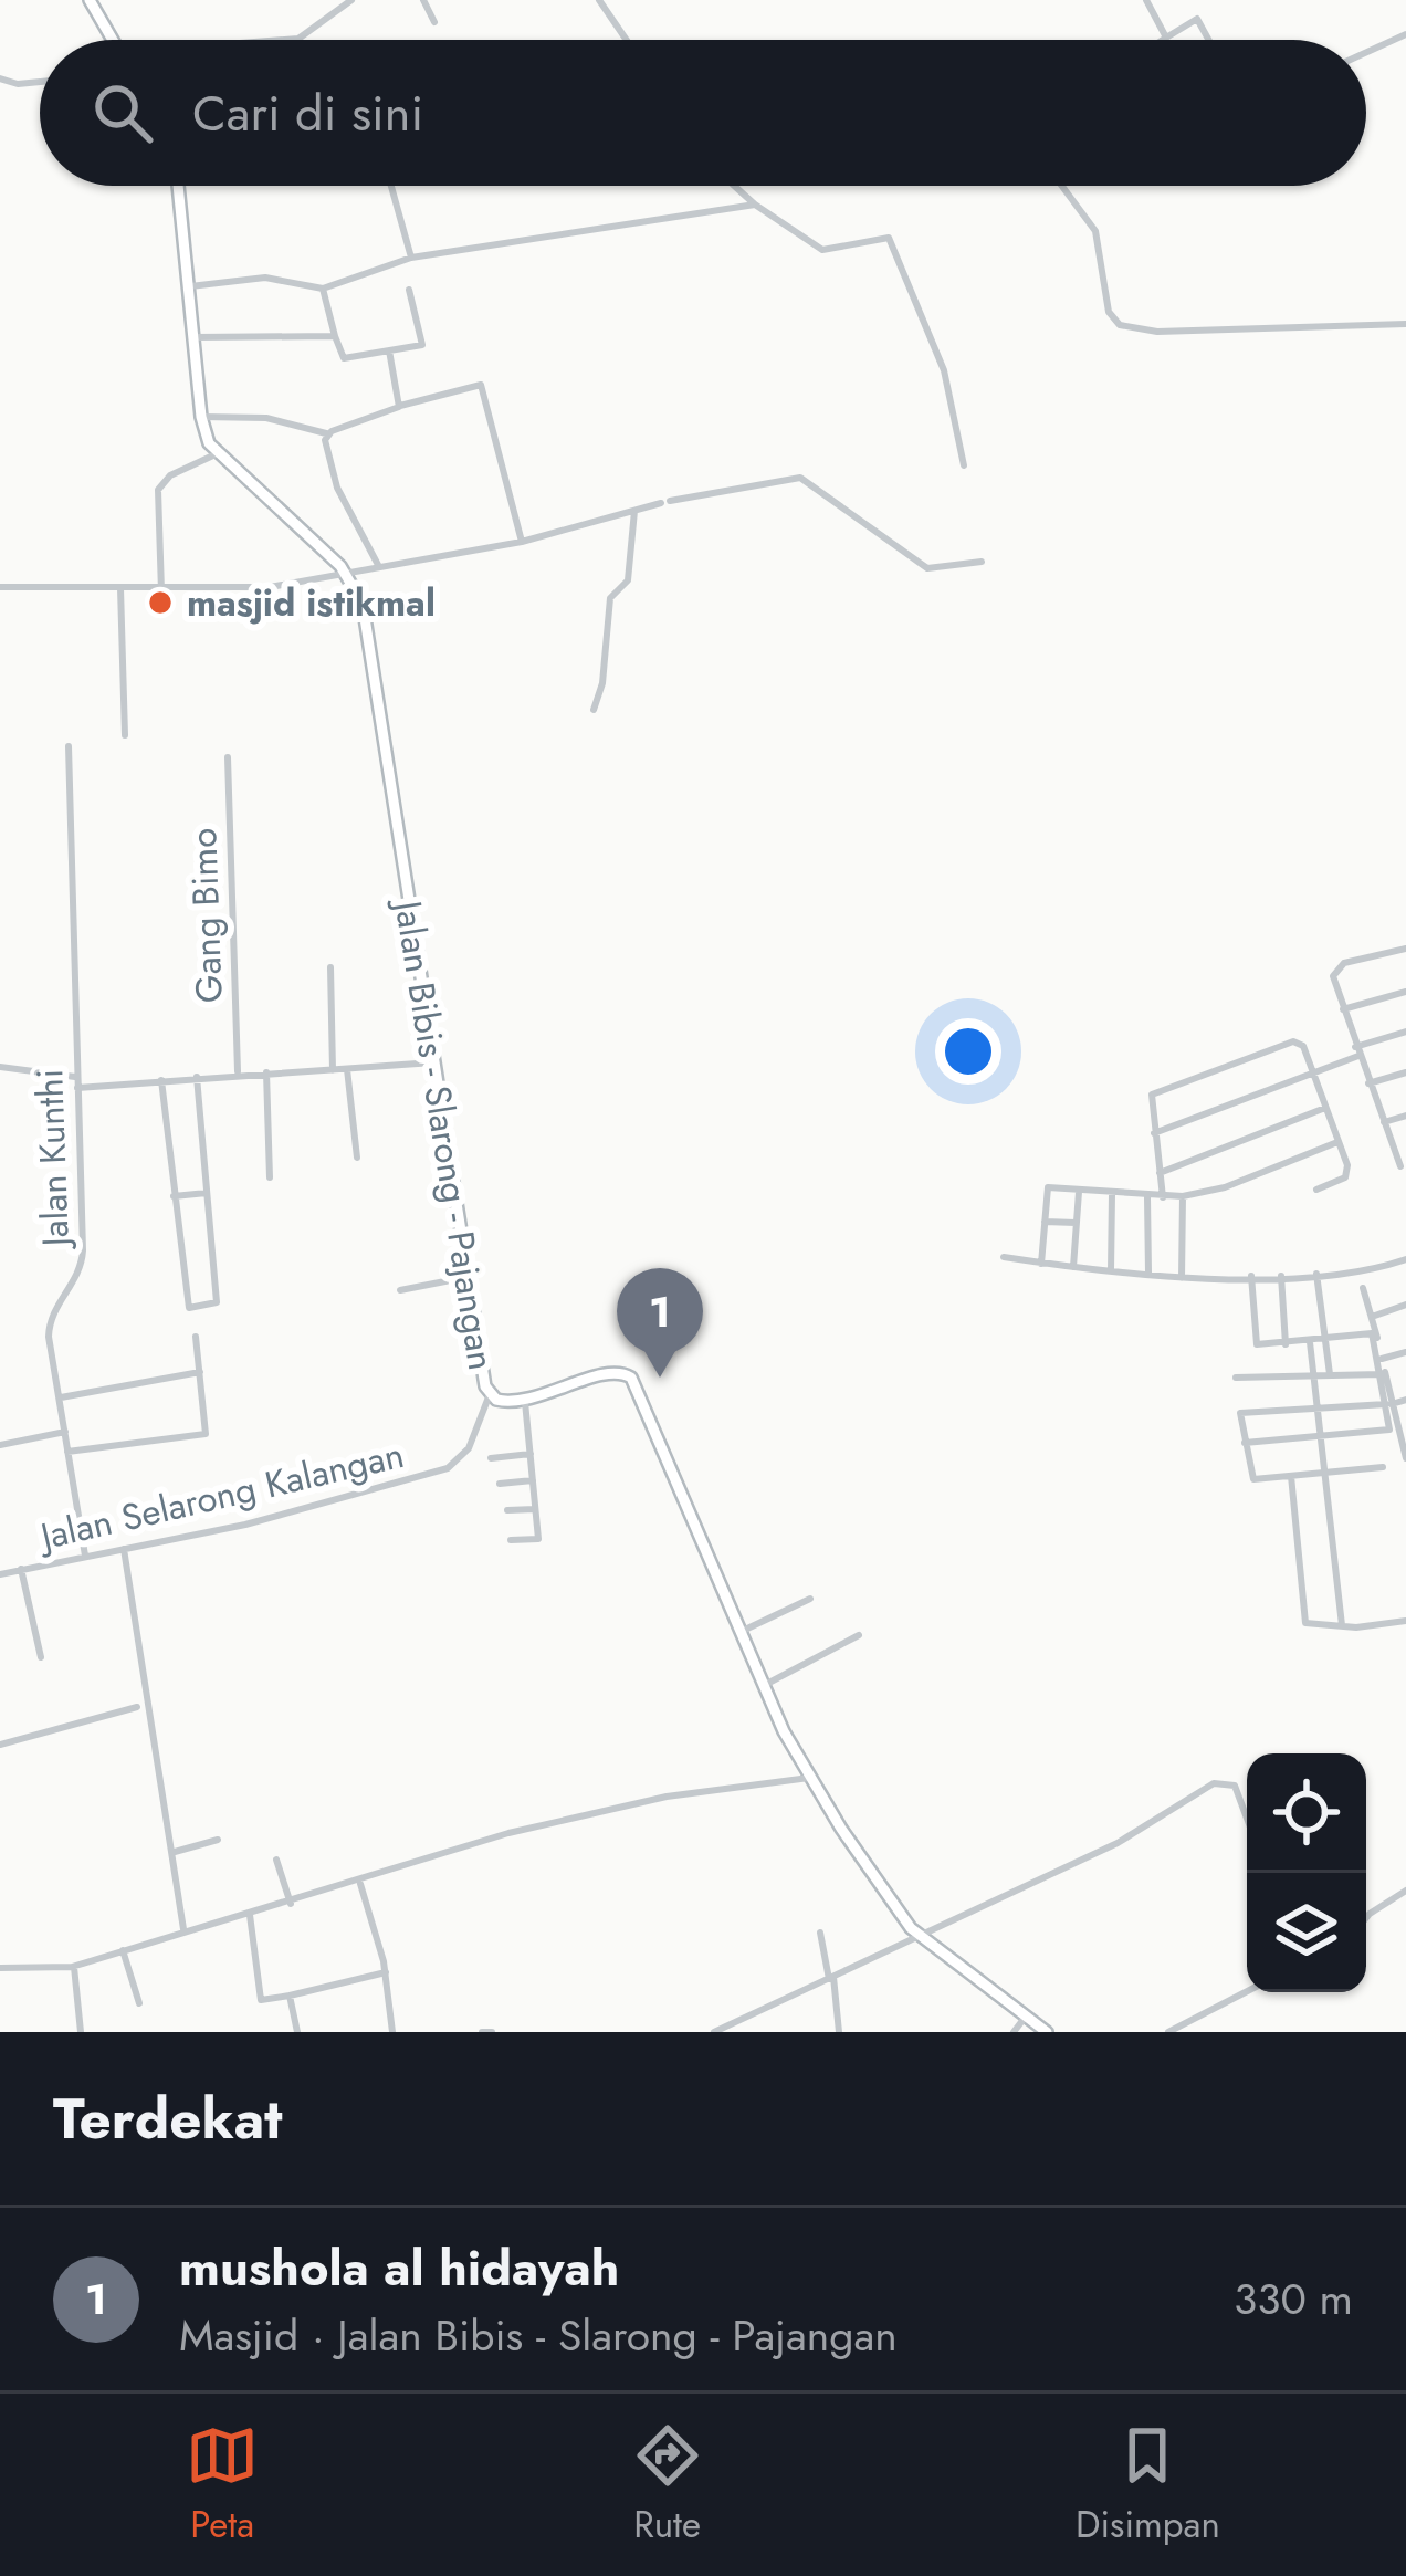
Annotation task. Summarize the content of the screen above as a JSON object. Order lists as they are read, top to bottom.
{
  "streets": {
    "main road": ["Jalan Bibis - Slarong - Pajangan"],
    "street": ["Gang Bimo", "Jalan Kunthi", "Jalan Selarong Kalangan"]
  },
  "crossings": [
    ["Jalan Bibis - Slarong - Pajangan", "Jalan Selarong Kalangan"],
    ["Jalan Kunthi", "Jalan Selarong Kalangan"]
  ],
  "places": ["masjid istikmal"],
  "page": {
    "search": "Cari di sini",
    "pins": "1",
    "heading": "Terdekat",
    "list": [
      {
        "mark": "1",
        "name": "mushola al hidayah",
        "note": "Masjid · Jalan Bibis - Slarong - Pajangan",
        "value": "330 m"
      }
    ],
    "nav": ["Peta", "Rute", "Disimpan"]
  }
}
